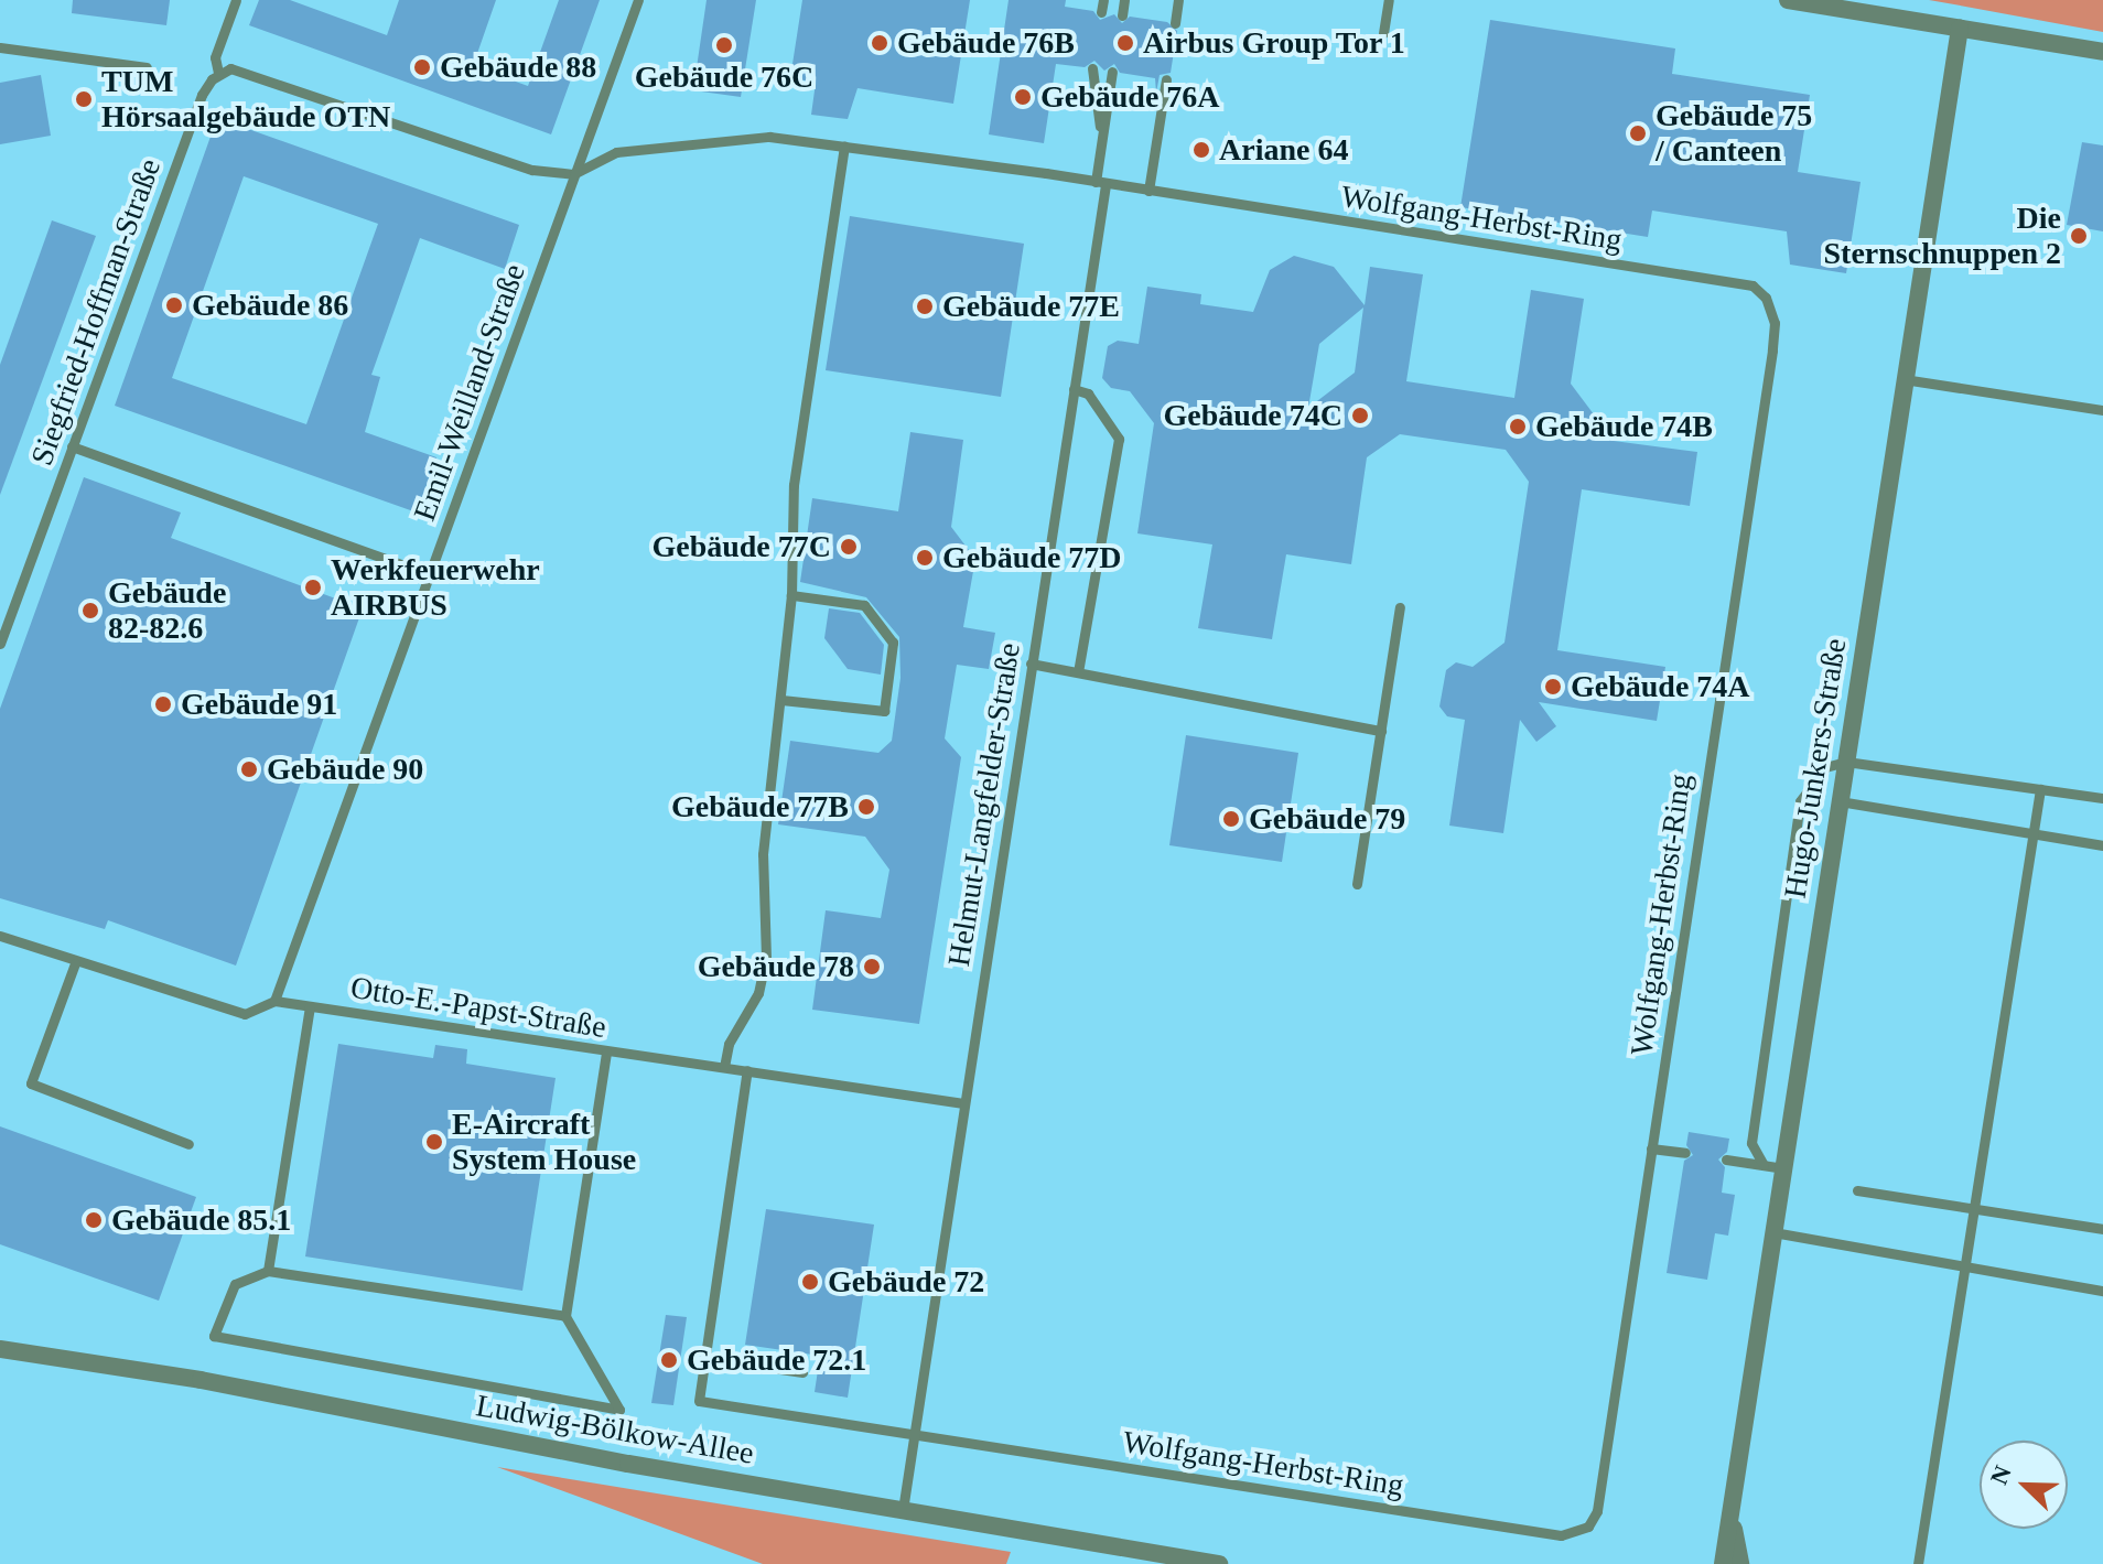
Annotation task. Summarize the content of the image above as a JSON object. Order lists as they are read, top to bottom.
{
  "streets": {
    "street": ["Hugo-Junkers-Straße", "Ludwig-Bölkow-Allee"],
    "lane": [
      "Wolfgang-Herbst-Ring",
      "Siegfried-Hoffman-Straße",
      "Emil-Weilland-Straße",
      "Helmut-Langfelder-Straße",
      "Otto-E.-Papst-Straße"
    ]
  },
  "crossings": [
    ["Wolfgang-Herbst-Ring", "Emil-Weilland-Straße"],
    ["Wolfgang-Herbst-Ring", "Helmut-Langfelder-Straße"],
    ["Emil-Weilland-Straße", "Otto-E.-Papst-Straße"],
    ["Helmut-Langfelder-Straße", "Otto-E.-Papst-Straße"],
    ["Helmut-Langfelder-Straße", "Ludwig-Bölkow-Allee"]
  ],
  "places": [
    "Gebäude 76B",
    "Airbus Group Tor 1",
    "Gebäude 76C",
    "Gebäude 88",
    "Gebäude 76A",
    "TUM Hörsaalgebäude OTN",
    "Gebäude 75 / Canteen",
    "Ariane 64",
    "Die Sternschnuppen 2",
    "Gebäude 86",
    "Gebäude 77E",
    "Gebäude 74C",
    "Gebäude 74B",
    "Gebäude 77C",
    "Gebäude 77D",
    "Werkfeuerwehr AIRBUS",
    "Gebäude 82-82.6",
    "Gebäude 74A",
    "Gebäude 91",
    "Gebäude 90",
    "Gebäude 77B",
    "Gebäude 79",
    "Gebäude 78",
    "E-Aircraft System House",
    "Gebäude 85.1",
    "Gebäude 72",
    "Gebäude 72.1"
  ],
  "north": "top left"
}
